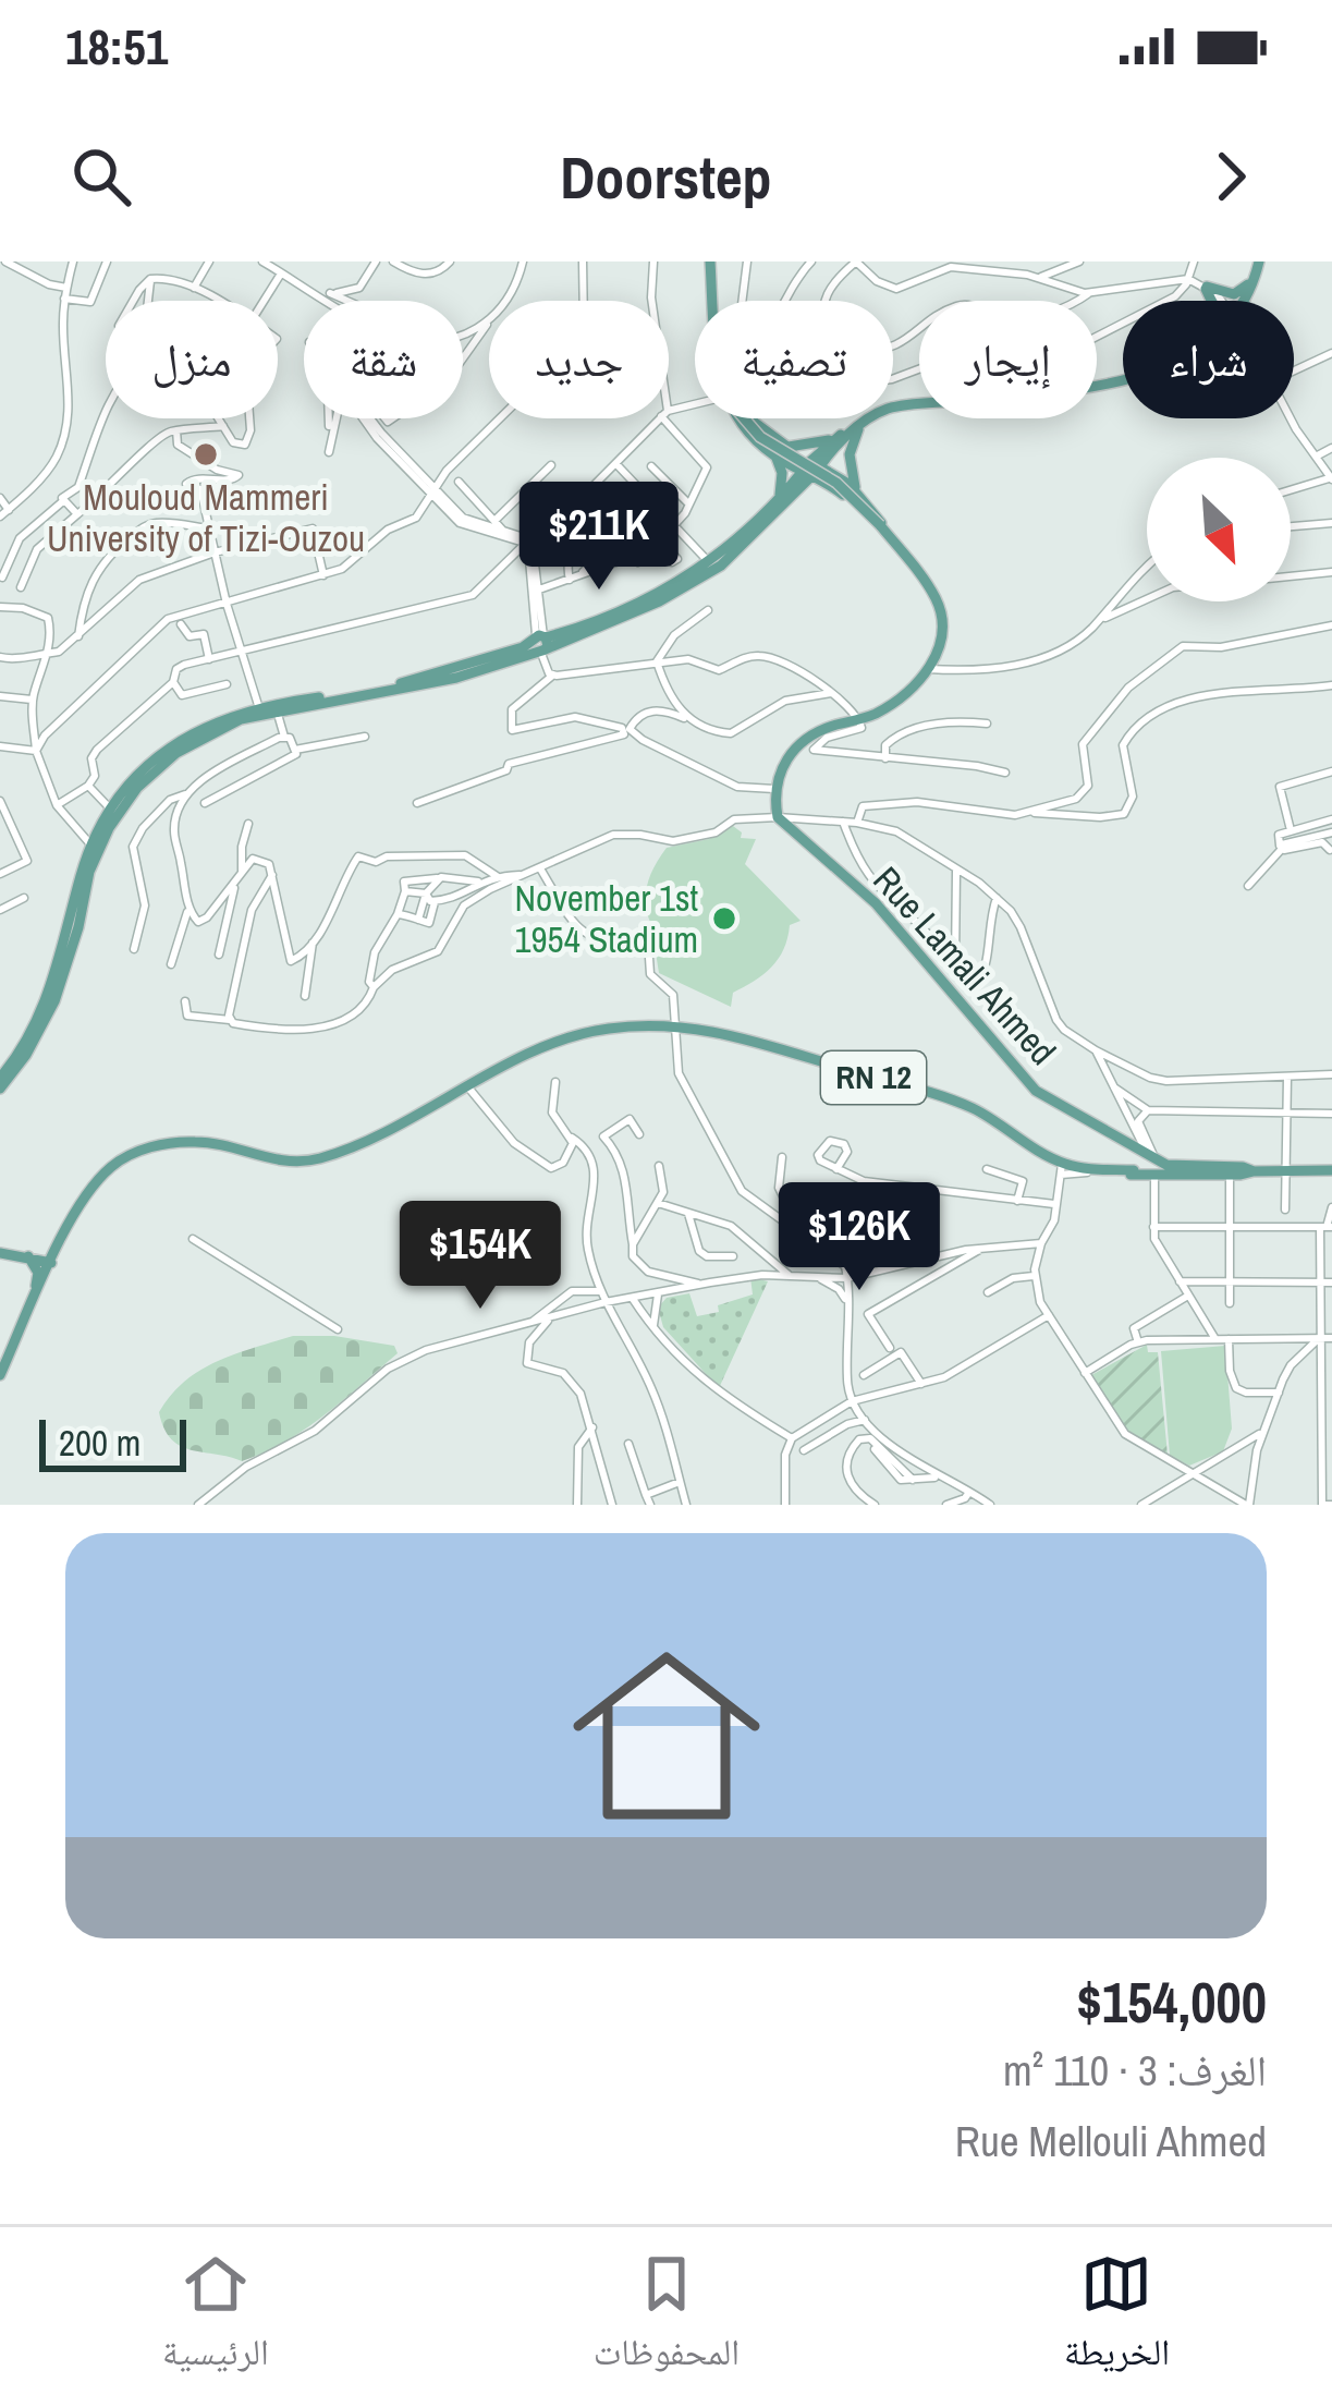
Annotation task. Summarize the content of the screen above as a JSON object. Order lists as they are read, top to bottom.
{
  "streets": {
    "main road": ["Rue Lamali Ahmed", "RN 12"]
  },
  "crossings": [
    ["Rue Lamali Ahmed", "RN 12"]
  ],
  "places": ["Mouloud Mammeri University of Tizi-Ouzou", "November 1st 1954 Stadium"],
  "scale_bar": "200 m",
  "north": "bottom right",
  "page": {
    "status": "18:51",
    "header": "Doorstep",
    "chip": [
      "شراء",
      "إيجار",
      "تصفية",
      "جديد",
      "شقة",
      "منزل"
    ],
    "price": ["$211K", "$126K", "$154K"],
    "scale": "200 m",
    "list": [
      {
        "name": "$154,000",
        "note": "الغرف: 3 · 110 m² · Rue Mellouli Ahmed"
      }
    ],
    "tabs": ["الخريطة", "المحفوظات", "الرئيسية"]
  }
}
